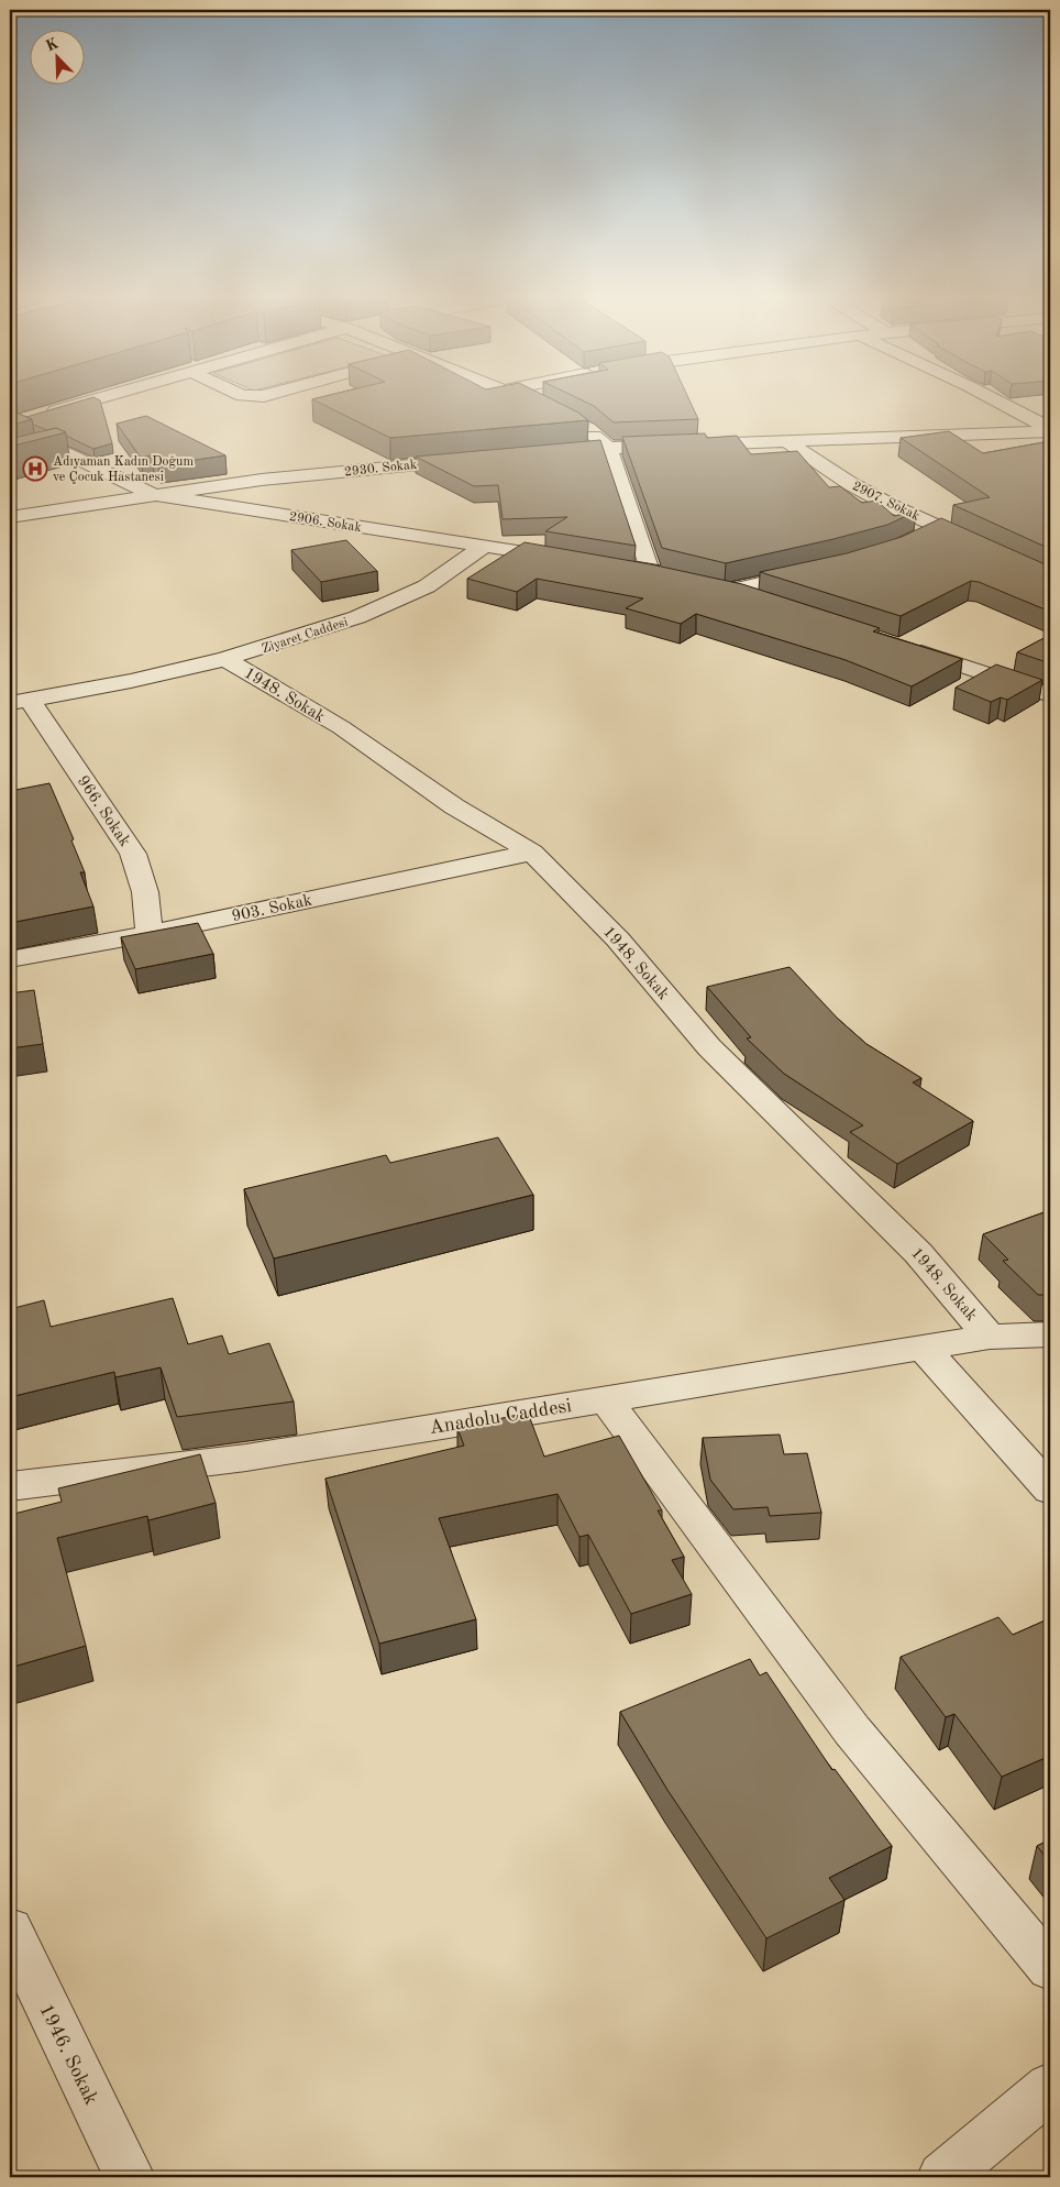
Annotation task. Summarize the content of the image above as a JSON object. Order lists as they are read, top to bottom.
{
  "streets": {
    "street": [
      "2930. Sokak",
      "2907. Sokak",
      "2906. Sokak",
      "Ziyaret Caddesi",
      "1948. Sokak",
      "966. Sokak",
      "903. Sokak",
      "Anadolu Caddesi",
      "1946. Sokak"
    ]
  },
  "crossings": [
    ["2930. Sokak", "2906. Sokak"],
    ["2906. Sokak", "Ziyaret Caddesi"],
    ["Ziyaret Caddesi", "1948. Sokak"],
    ["Ziyaret Caddesi", "966. Sokak"],
    ["1948. Sokak", "903. Sokak"],
    ["1948. Sokak", "Anadolu Caddesi"],
    ["966. Sokak", "903. Sokak"]
  ],
  "places": {
    "hospital": ["Adıyaman Kadın Doğum ve Çocuk Hastanesi"]
  },
  "north": "top left"
}
